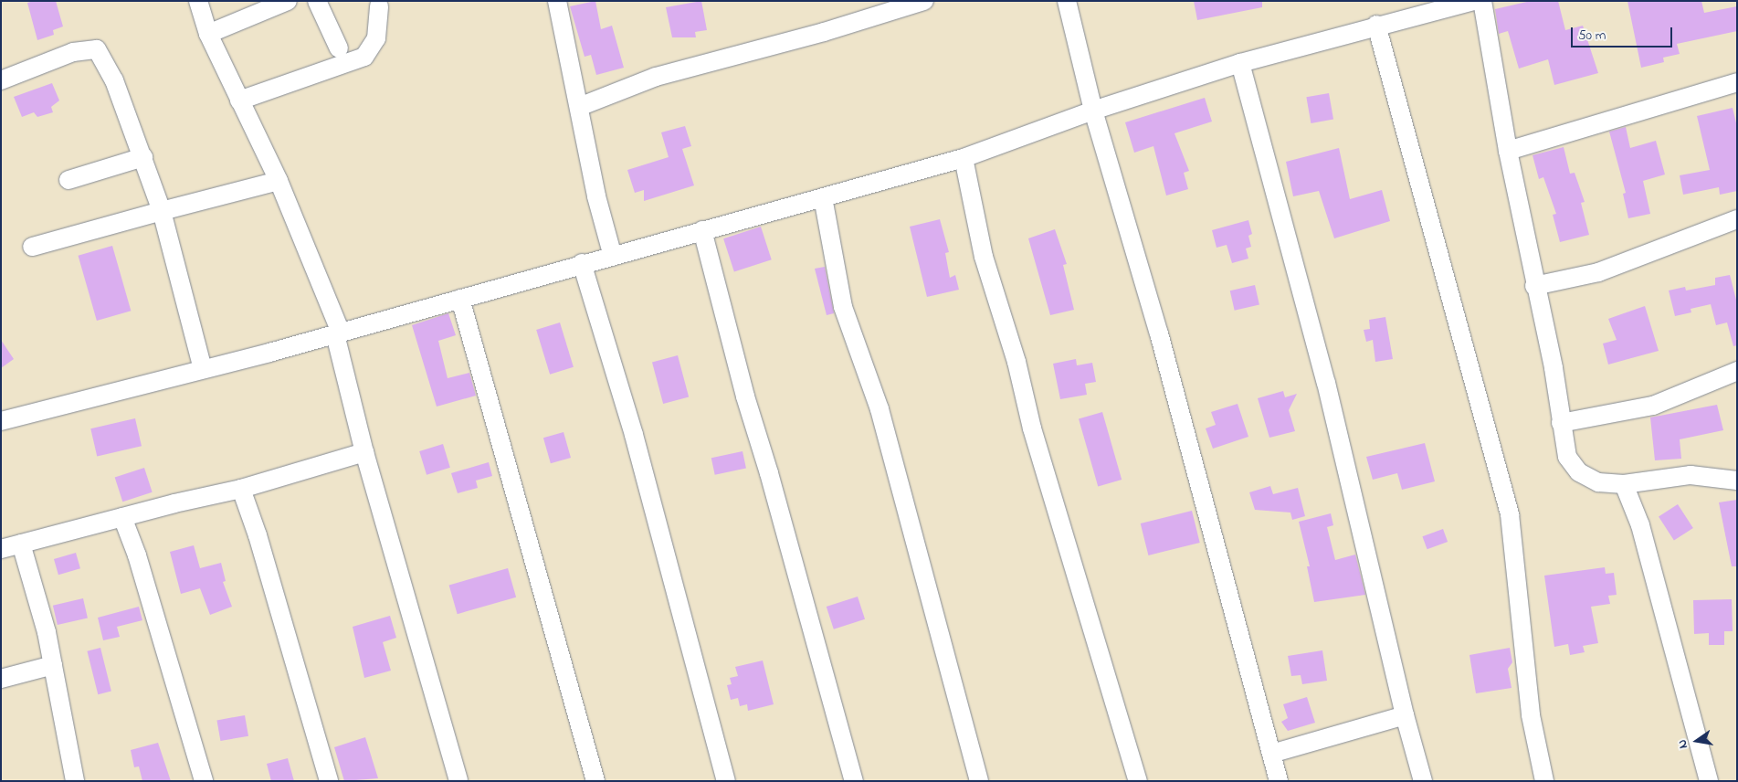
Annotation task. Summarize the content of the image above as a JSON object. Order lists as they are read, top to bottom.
{
  "scale_bar": "50 m",
  "north": "left"
}
